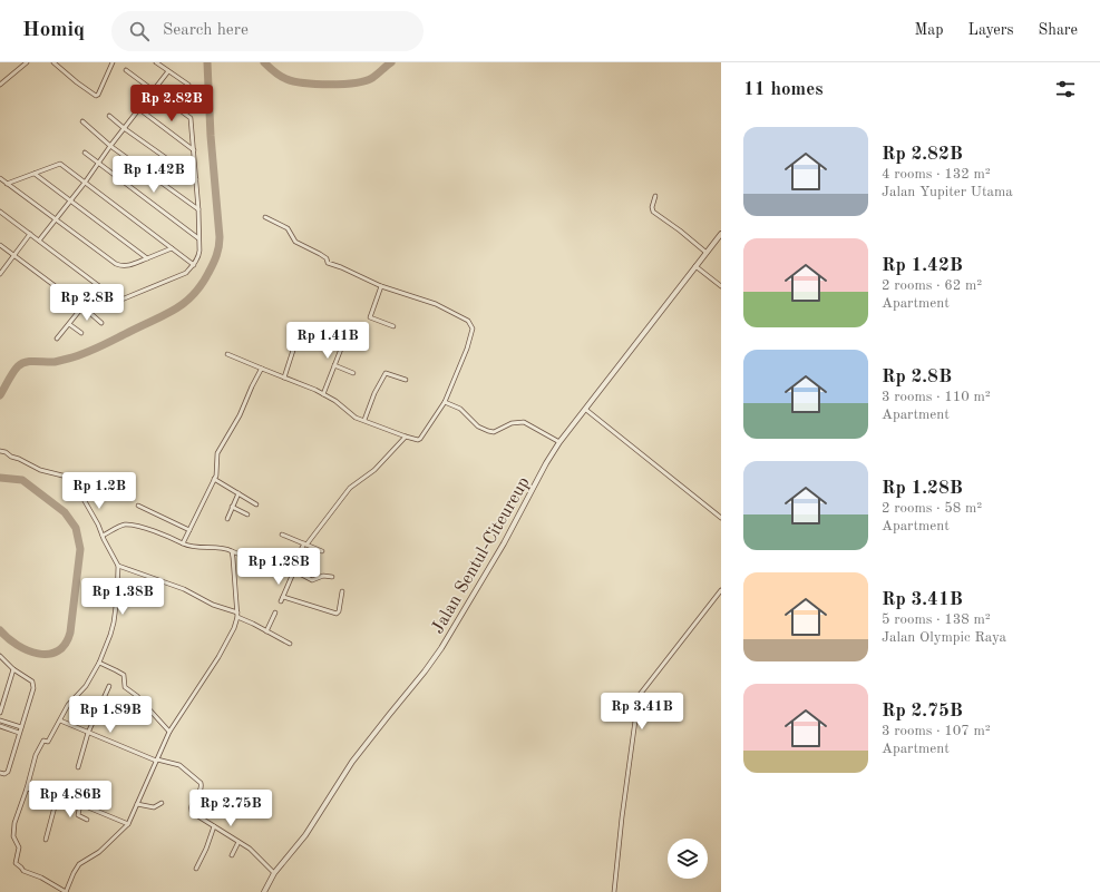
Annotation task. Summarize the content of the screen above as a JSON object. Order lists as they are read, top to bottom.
{
  "streets": {
    "street": ["Jalan Sentul-Citeureup"]
  },
  "page": {
    "header": "Homiq",
    "search": "Search here",
    "nav": ["Map", "Layers", "Share"],
    "heading": "11 homes",
    "price": [
      "Rp 2.82B",
      "Rp 1.42B",
      "Rp 2.8B",
      "Rp 1.41B",
      "Rp 1.2B",
      "Rp 1.28B",
      "Rp 1.38B",
      "Rp 3.41B",
      "Rp 1.89B",
      "Rp 4.86B",
      "Rp 2.75B"
    ],
    "list": [
      {
        "name": "Rp 2.82B",
        "note": "4 rooms · 132 m² · Jalan Yupiter Utama"
      },
      {
        "name": "Rp 1.42B",
        "note": "2 rooms · 62 m² · Apartment"
      },
      {
        "name": "Rp 2.8B",
        "note": "3 rooms · 110 m² · Apartment"
      },
      {
        "name": "Rp 1.28B",
        "note": "2 rooms · 58 m² · Apartment"
      },
      {
        "name": "Rp 3.41B",
        "note": "5 rooms · 138 m² · Jalan Olympic Raya"
      },
      {
        "name": "Rp 2.75B",
        "note": "3 rooms · 107 m² · Apartment"
      }
    ]
  }
}
